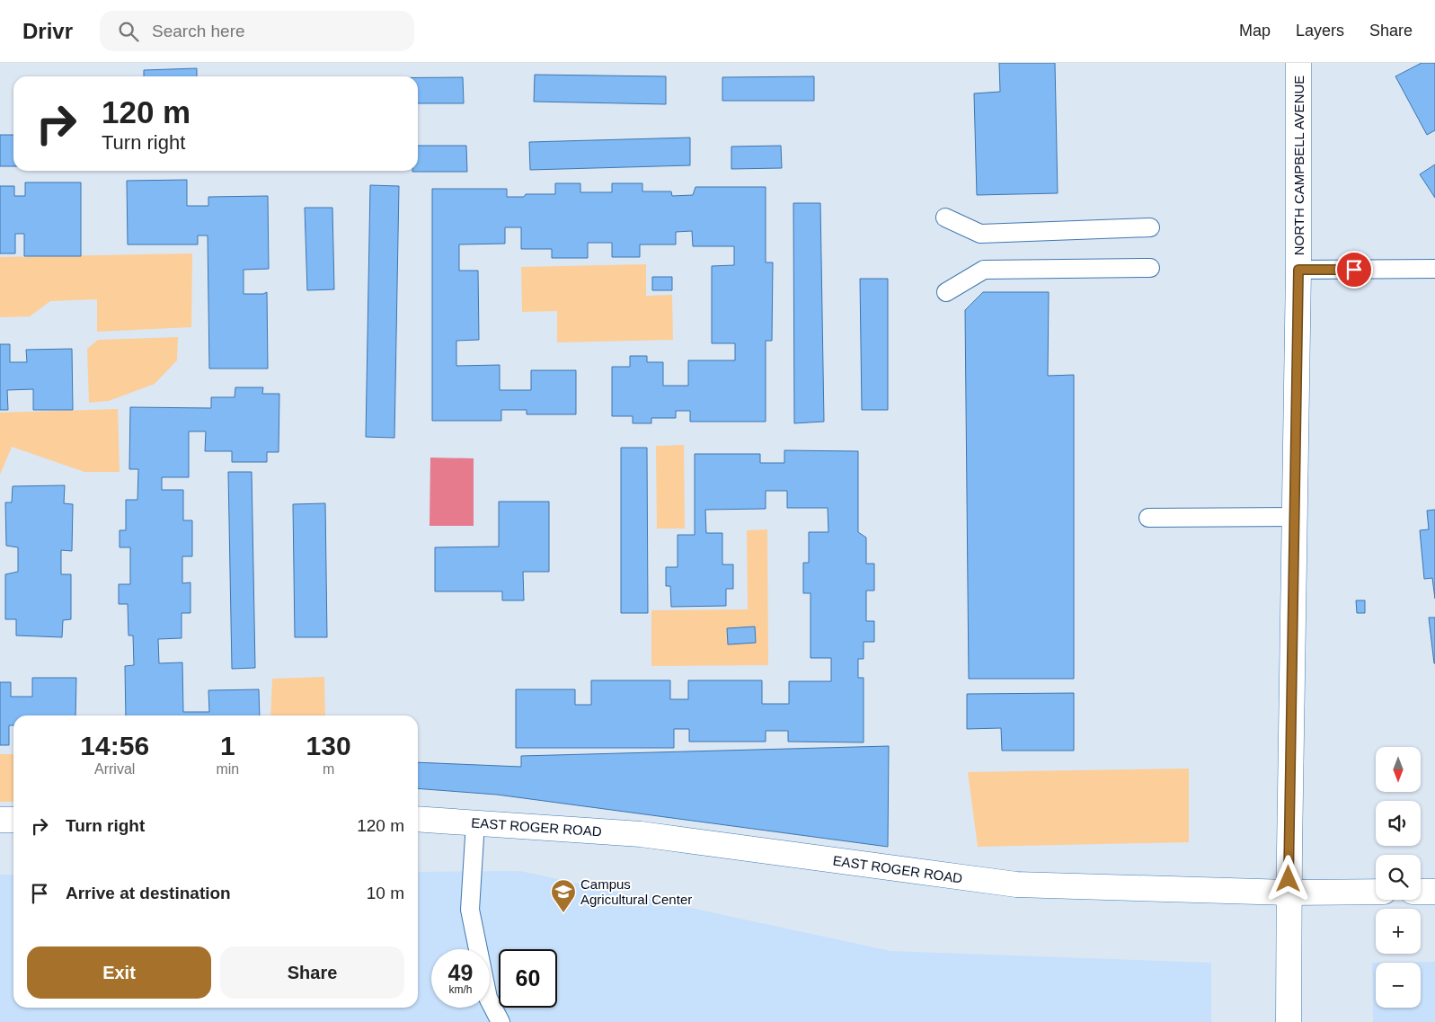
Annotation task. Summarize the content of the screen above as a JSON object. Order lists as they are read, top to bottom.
{
  "streets": {
    "street": ["NORTH CAMPBELL AVENUE", "EAST ROGER ROAD"]
  },
  "crossings": [
    ["NORTH CAMPBELL AVENUE", "EAST ROGER ROAD"]
  ],
  "places": {
    "school or university": ["Campus Agricultural Center"]
  },
  "north": "bottom",
  "page": {
    "header": "Drivr",
    "search": "Search here",
    "nav": ["Map", "Layers", "Share"],
    "turn": ["120 m", "Turn right"],
    "eta": [
      "14:56",
      "Arrival",
      "1",
      "min",
      "130",
      "m"
    ],
    "map_buttons": ["+", "−"],
    "list": [
      {
        "name": "Turn right",
        "value": "120 m"
      },
      {
        "name": "Arrive at destination",
        "value": "10 m"
      }
    ],
    "buttons": ["Exit", "Share"],
    "speed": "49 km/h",
    "limit": "60"
  }
}
